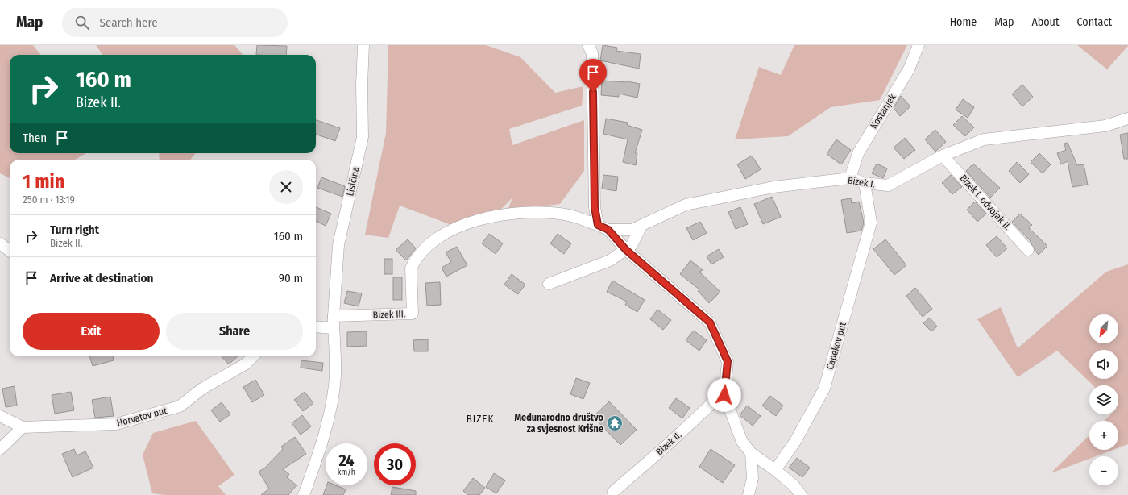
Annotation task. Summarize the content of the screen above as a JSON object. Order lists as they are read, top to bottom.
{
  "streets": {
    "street": [
      "Kostanjek",
      "Lisičina",
      "Bizek I.",
      "Bizek I. odvojak II.",
      "Bizek III.",
      "Capekov put",
      "Horvatov put",
      "Bizek II."
    ]
  },
  "crossings": [
    ["Kostanjek", "Bizek I."],
    ["Lisičina", "Bizek III."],
    ["Bizek I.", "Bizek I. odvojak II."],
    ["Bizek I.", "Capekov put"]
  ],
  "districts": ["BIZEK"],
  "places": {
    "temple": ["Međunarodno društvo za svjesnost Krišne"]
  },
  "north": "bottom left",
  "page": {
    "header": "Map",
    "search": "Search here",
    "nav": [
      "Home",
      "Map",
      "About",
      "Contact"
    ],
    "turn": ["160 m", "Bizek II."],
    "then": "Then",
    "heading": ["1 min", "250 m · 13:19"],
    "list": [
      {
        "name": "Turn right",
        "note": "Bizek II.",
        "value": "160 m"
      },
      {
        "name": "Arrive at destination",
        "value": "90 m"
      }
    ],
    "buttons": ["Exit", "Share"],
    "map_buttons": ["+", "−"],
    "speed": "24 km/h",
    "limit": "30"
  }
}
